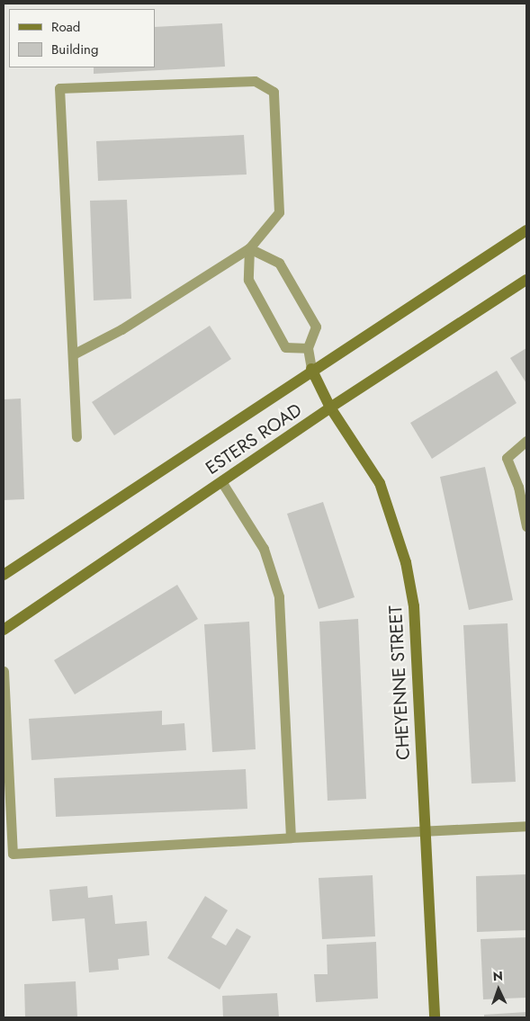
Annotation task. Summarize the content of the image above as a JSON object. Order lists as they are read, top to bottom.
{
  "streets": {
    "street": ["ESTERS ROAD", "CHEYENNE STREET"]
  },
  "crossings": [
    ["ESTERS ROAD", "CHEYENNE STREET"]
  ],
  "legend": ["Road", "Building"],
  "north": "top"
}
